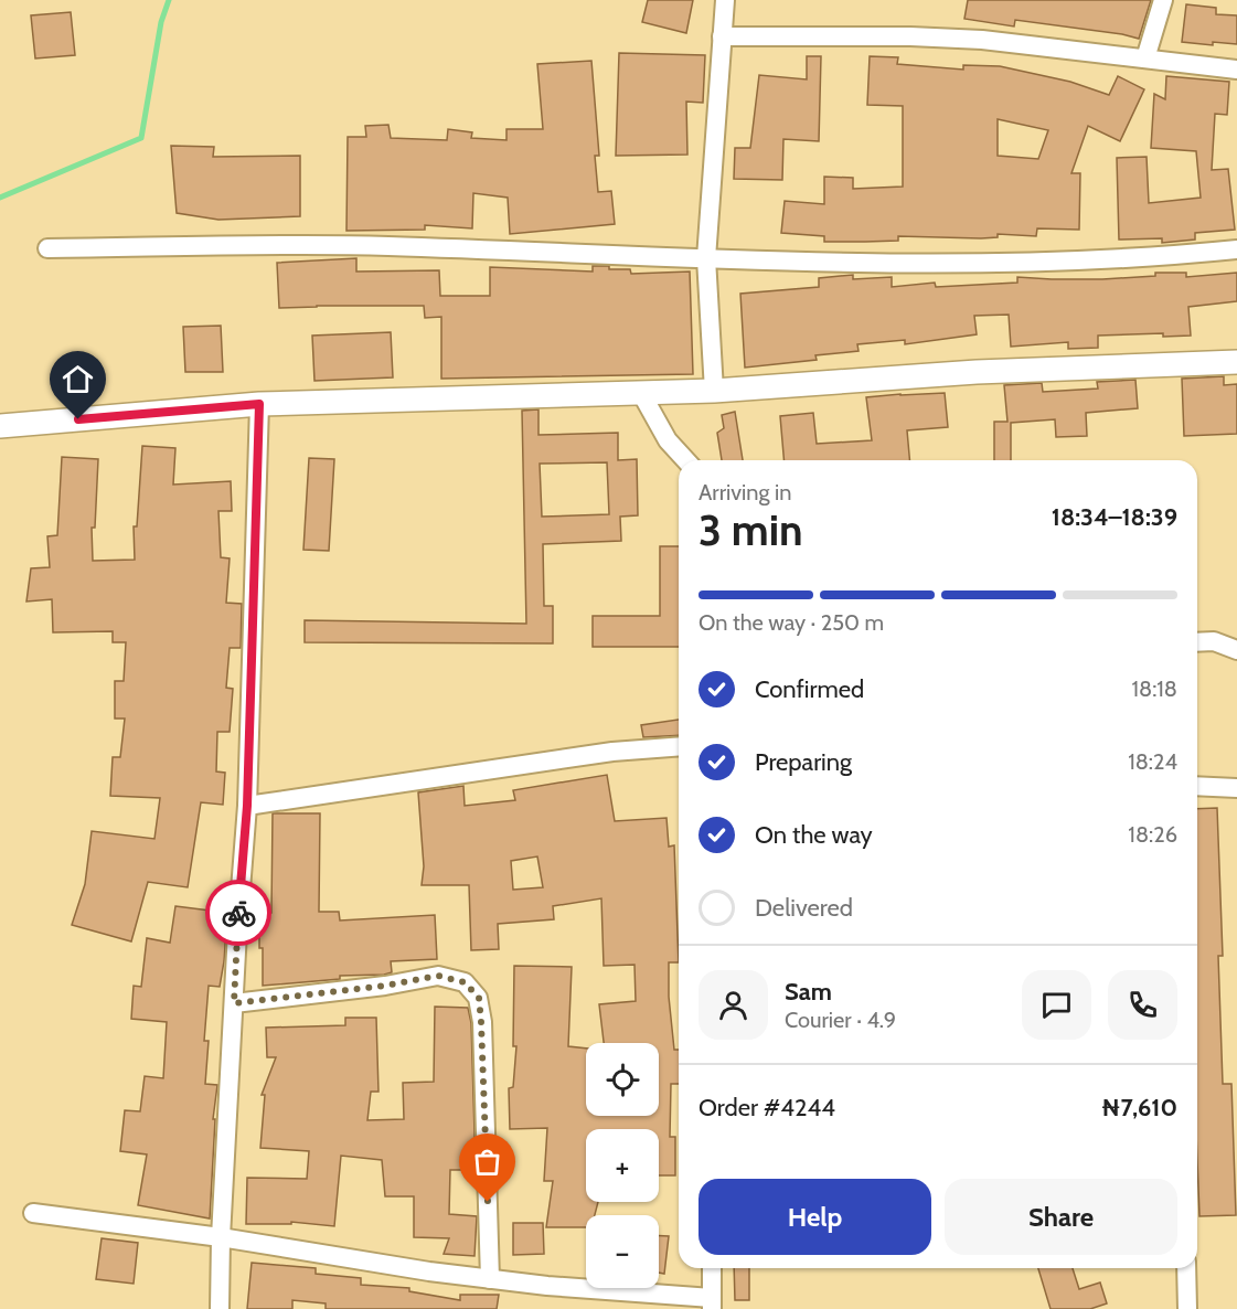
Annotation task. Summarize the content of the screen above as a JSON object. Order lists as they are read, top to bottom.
{
  "page": {
    "heading": ["3 min", "Arriving in", "18:34–18:39"],
    "panel": [
      "Sam",
      "Courier · 4.9",
      "Order #4244",
      "₦7,610"
    ],
    "bar": "On the way · 250 m",
    "list": [
      ["Confirmed", "18:18"],
      ["Preparing", "18:24"],
      ["On the way", "18:26"],
      "Delivered"
    ],
    "map_buttons": ["+", "−"],
    "buttons": ["Help", "Share"]
  }
}
